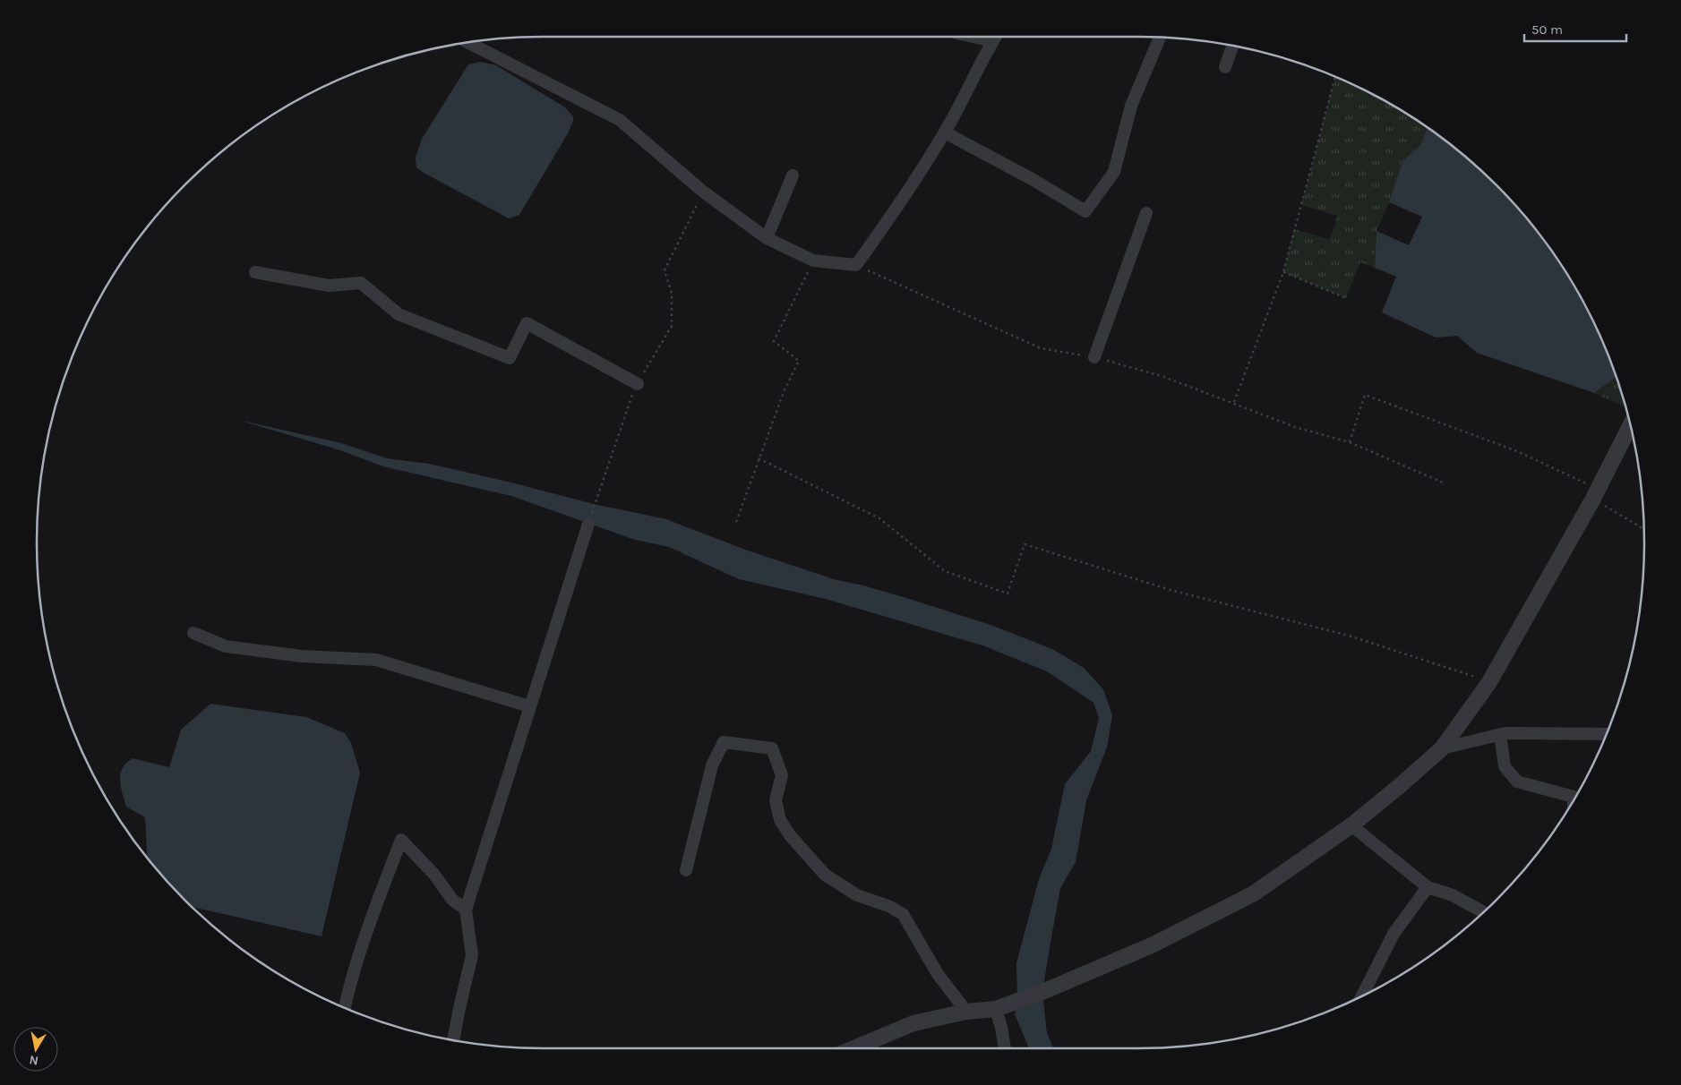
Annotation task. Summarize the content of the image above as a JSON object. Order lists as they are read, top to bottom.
{
  "scale_bar": "50 m",
  "north": "bottom"
}
